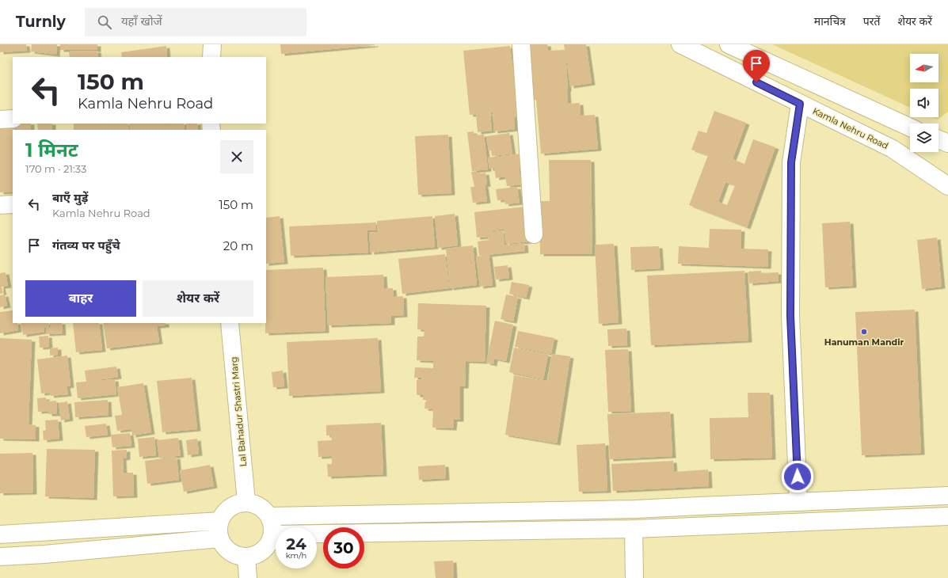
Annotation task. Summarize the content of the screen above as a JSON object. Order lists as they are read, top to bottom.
{
  "streets": {
    "street": ["Kamla Nehru Road", "Lal Bahadur Shastri Marg"]
  },
  "places": ["Hanuman Mandir"],
  "north": "left",
  "page": {
    "header": "Turnly",
    "search": "यहाँ खोजें",
    "nav": ["मानचित्र", "परतें", "शेयर करें"],
    "turn": ["150 m", "Kamla Nehru Road"],
    "heading": ["1 मिनट", "170 m · 21:33"],
    "list": [
      {
        "name": "बाएँ मुड़ें",
        "note": "Kamla Nehru Road",
        "value": "150 m"
      },
      {
        "name": "गंतव्य पर पहुँचे",
        "value": "20 m"
      }
    ],
    "buttons": ["बाहर", "शेयर करें"],
    "speed": "24 km/h",
    "limit": "30"
  }
}
